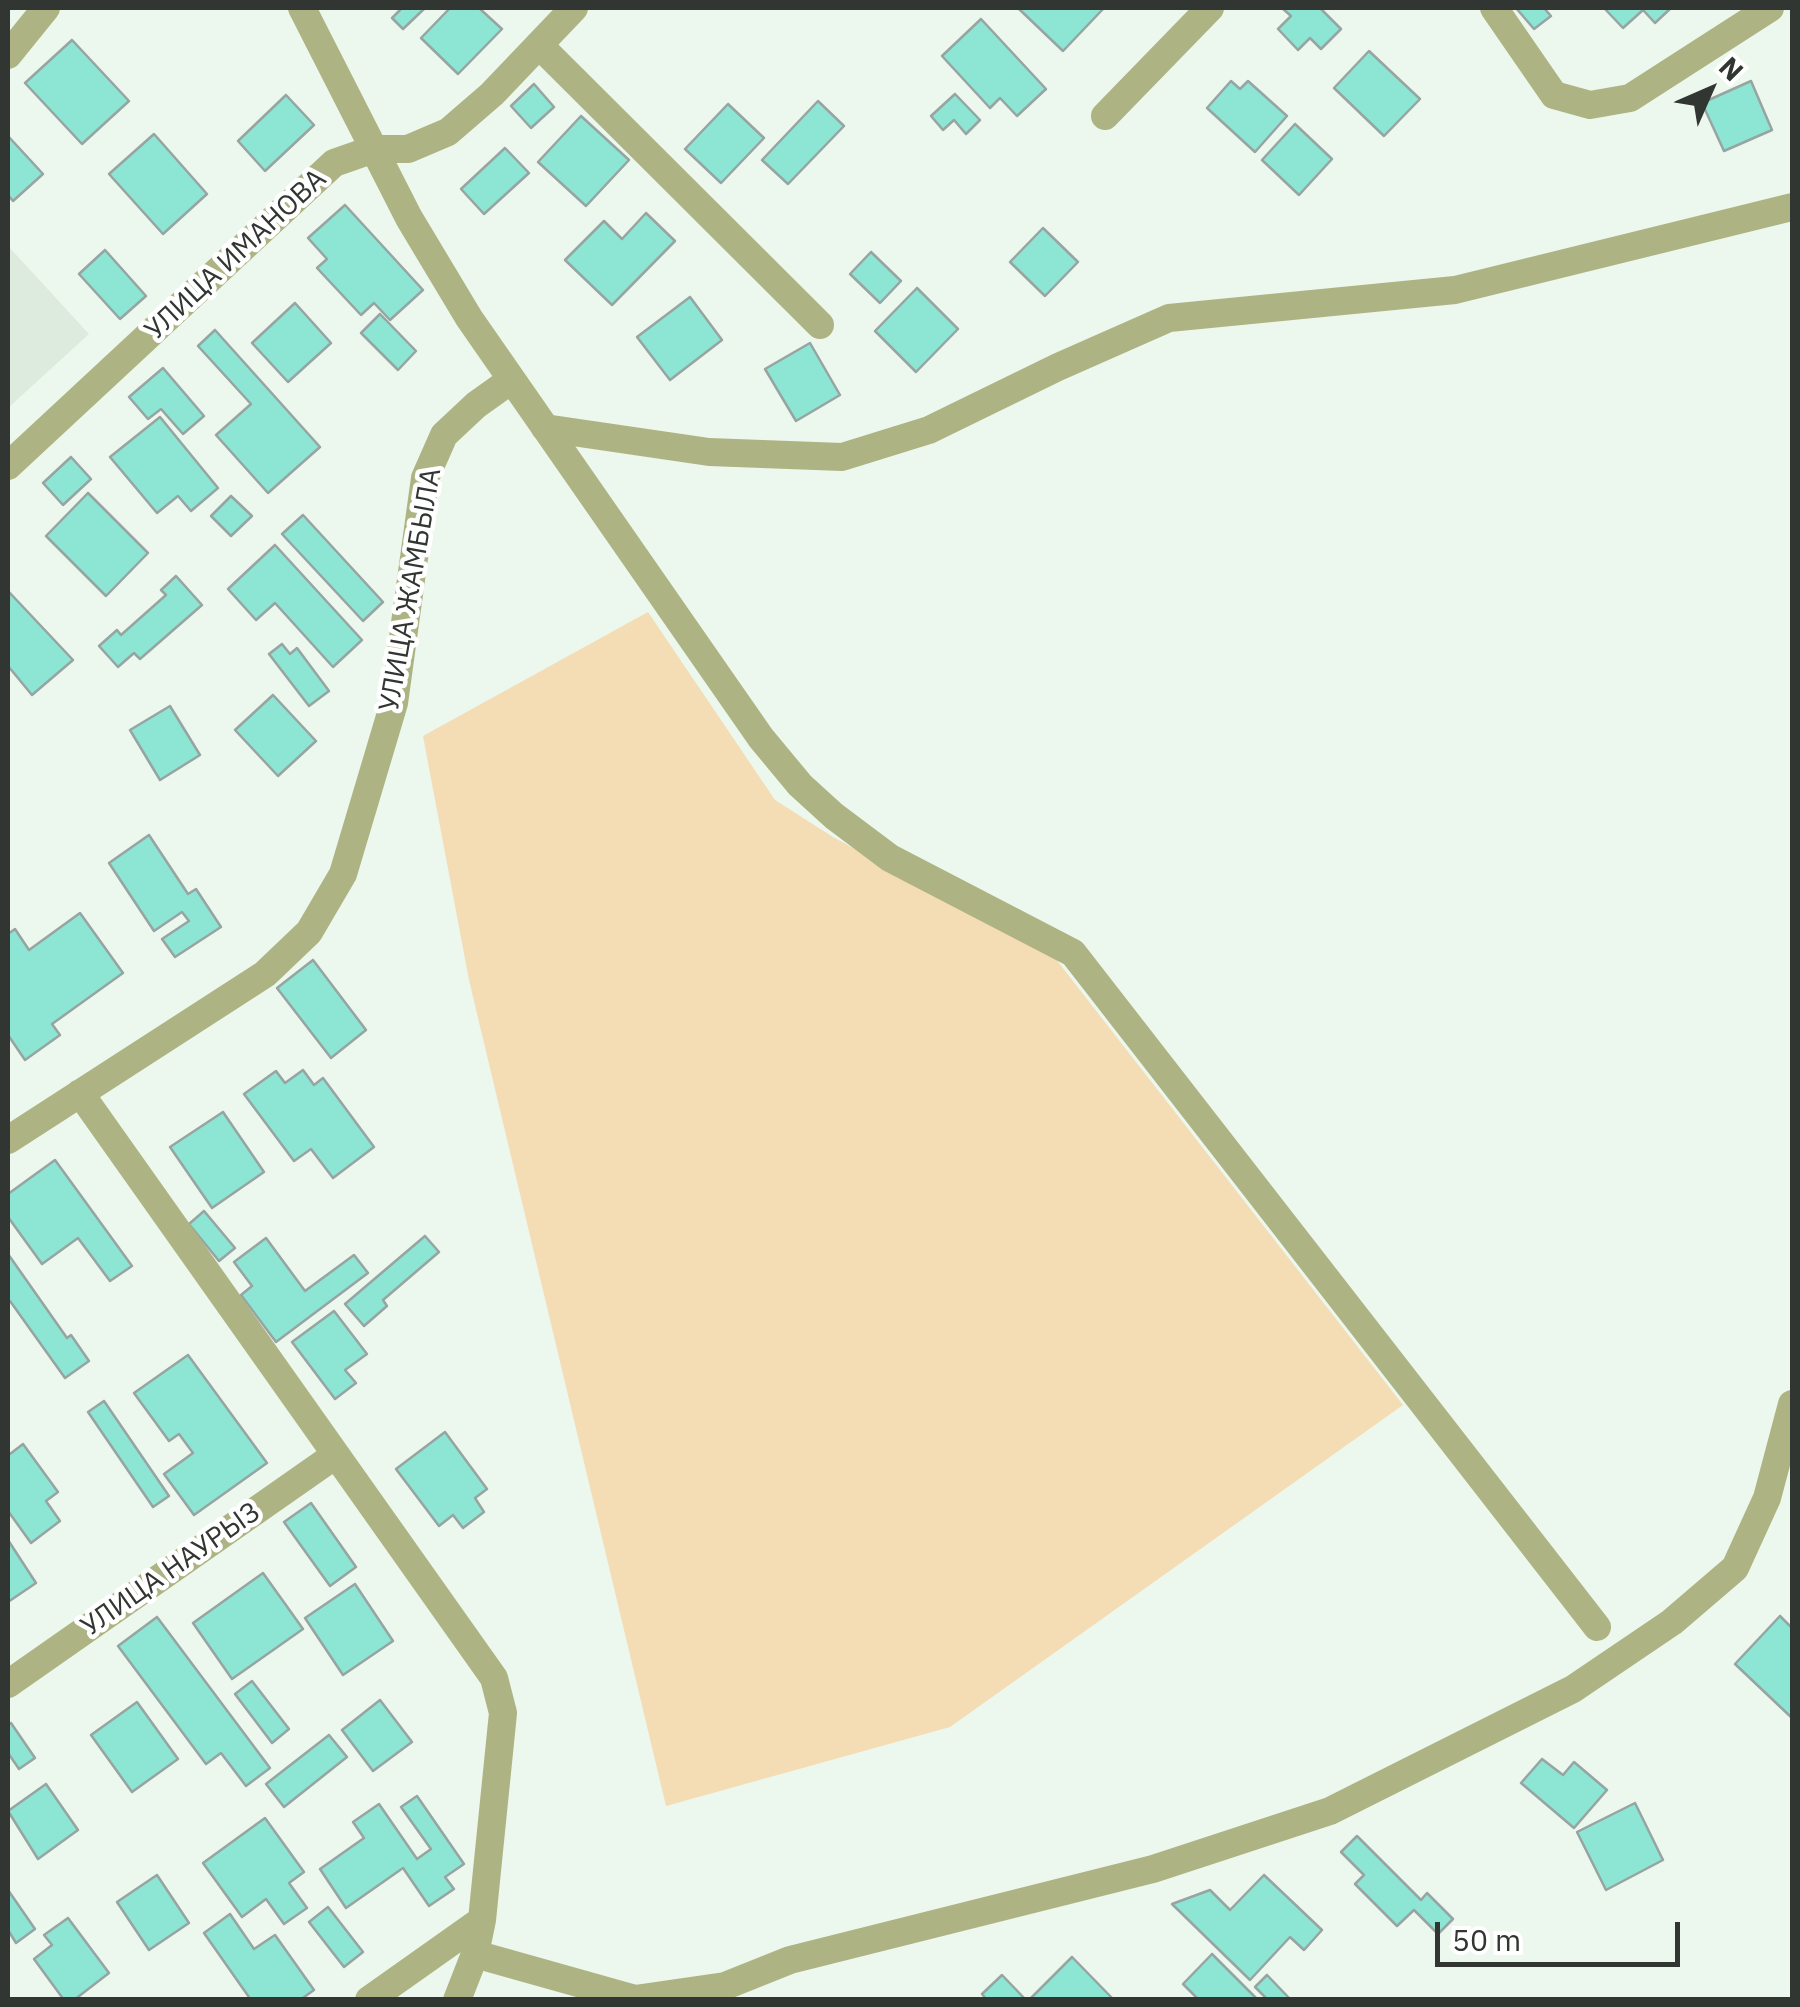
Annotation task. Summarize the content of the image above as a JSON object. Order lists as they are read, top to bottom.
{
  "streets": {
    "street": ["УЛИЦА ИМАНОВА", "УЛИЦА ЖАМБЫЛА", "УЛИЦА НАУРЫЗ"]
  },
  "scale_bar": "50 m",
  "north": "top right"
}
